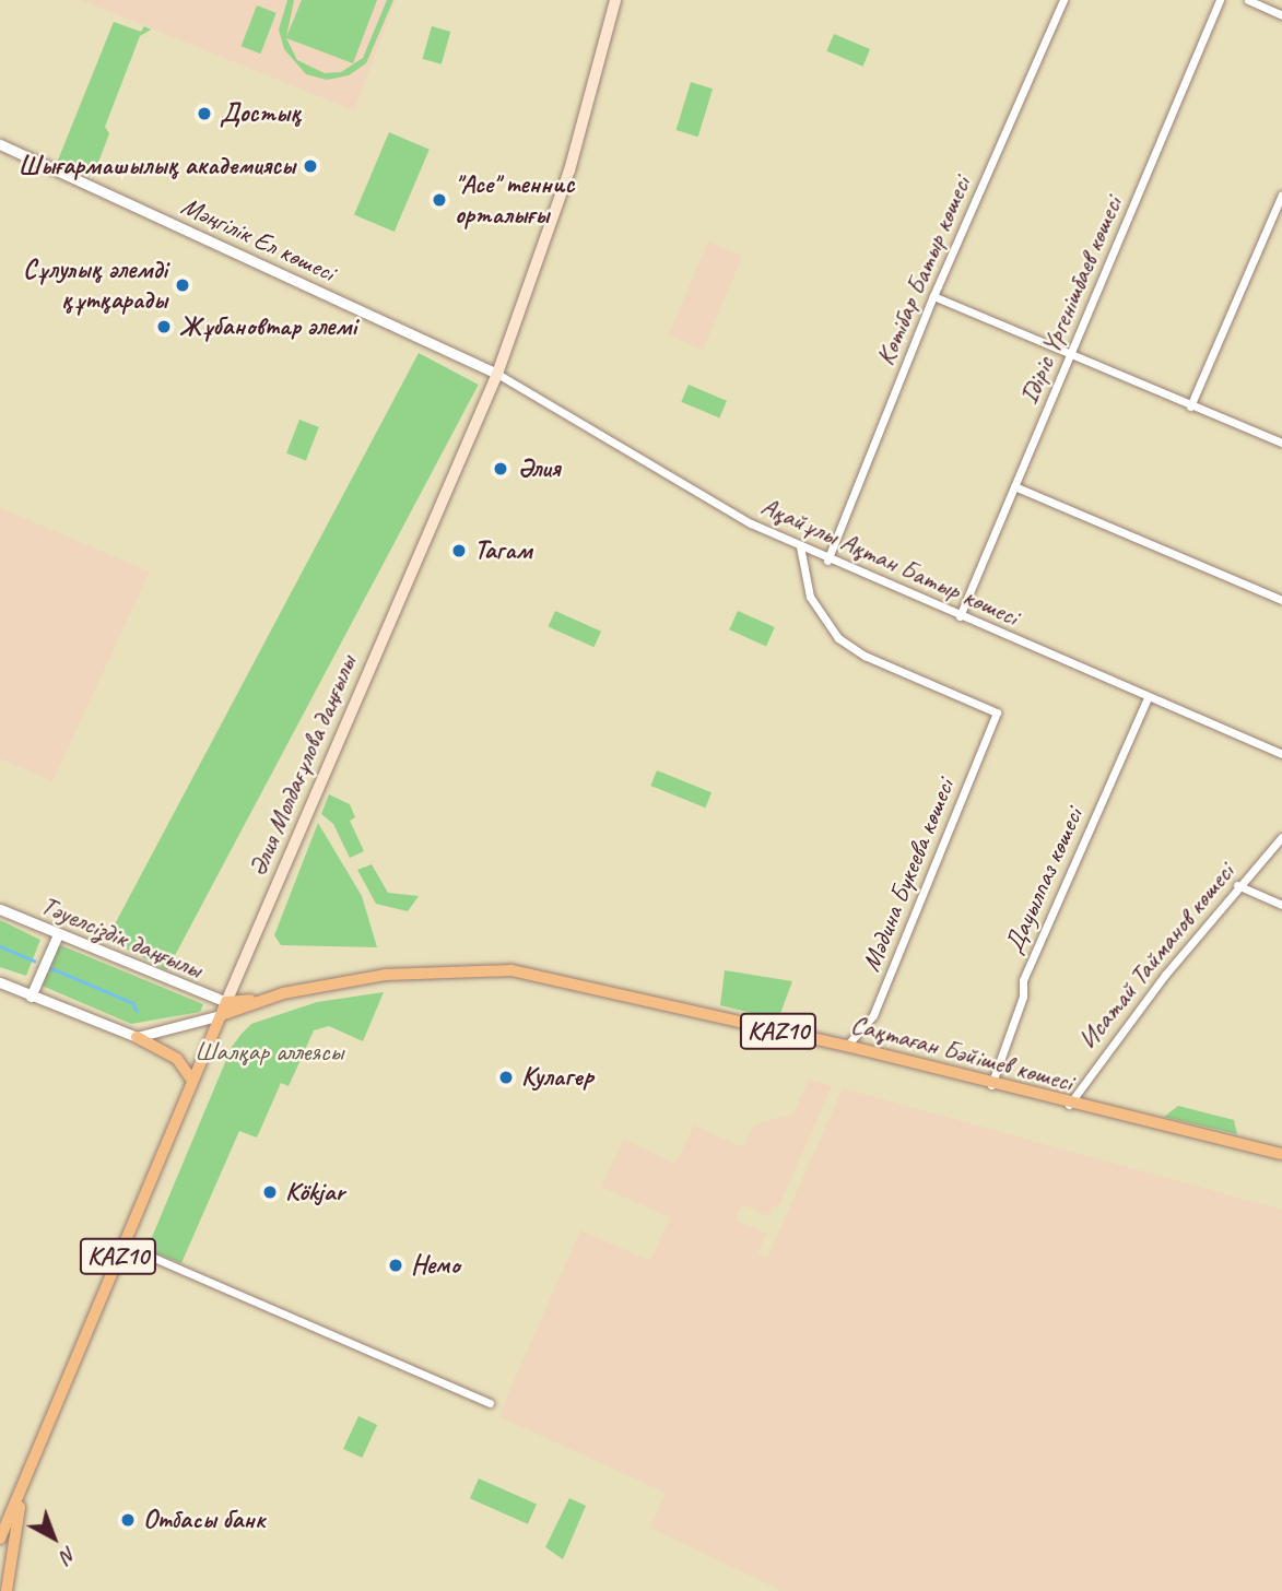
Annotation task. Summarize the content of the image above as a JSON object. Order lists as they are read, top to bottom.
{
  "streets": {
    "main road": ["Әлия Молдағұлова даңғылы", "KAZ10", "Сақтаған Бәйішев көшесі"],
    "street": [
      "Мәңгілік Ел көшесі",
      "Көтібар Батыр көшесі",
      "Ідіріс Үргенішбаев көшесі",
      "Ақайұлы Ақтан Батыр көшесі",
      "Мәдина Букеева көшесі",
      "Дауылпаз көшесі",
      "Тәуелсіздік даңғылы",
      "Исатай Тайманов көшесі"
    ]
  },
  "crossings": [
    ["Мәңгілік Ел көшесі", "Ақайұлы Ақтан Батыр көшесі"],
    ["Мәңгілік Ел көшесі", "Әлия Молдағұлова даңғылы"],
    ["Көтібар Батыр көшесі", "Ақайұлы Ақтан Батыр көшесі"],
    ["Ідіріс Үргенішбаев көшесі", "Ақайұлы Ақтан Батыр көшесі"],
    ["Ақайұлы Ақтан Батыр көшесі", "Әлия Молдағұлова даңғылы"],
    ["Ақайұлы Ақтан Батыр көшесі", "Мәдина Букеева көшесі"],
    ["Ақайұлы Ақтан Батыр көшесі", "Дауылпаз көшесі"],
    ["Әлия Молдағұлова даңғылы", "Тәуелсіздік даңғылы"],
    ["Әлия Молдағұлова даңғылы", "Сақтаған Бәйішев көшесі"],
    ["Мәдина Букеева көшесі", "Сақтаған Бәйішев көшесі"],
    ["Дауылпаз көшесі", "Сақтаған Бәйішев көшесі"],
    ["Тәуелсіздік даңғылы", "Сақтаған Бәйішев көшесі"],
    ["Исатай Тайманов көшесі", "Сақтаған Бәйішев көшесі"]
  ],
  "parks": ["Шалқар аллеясы"],
  "places": [
    "Достық",
    "Шығармашылық академиясы",
    "\"Ace\" теннис орталығы",
    "Сұлулық әлемді құтқарады",
    "Жұбановтар әлемі",
    "Әлия",
    "Тагам",
    "Кулагер",
    "Kökjar",
    "Немо",
    "Отбасы банк"
  ],
  "north": "bottom right"
}
